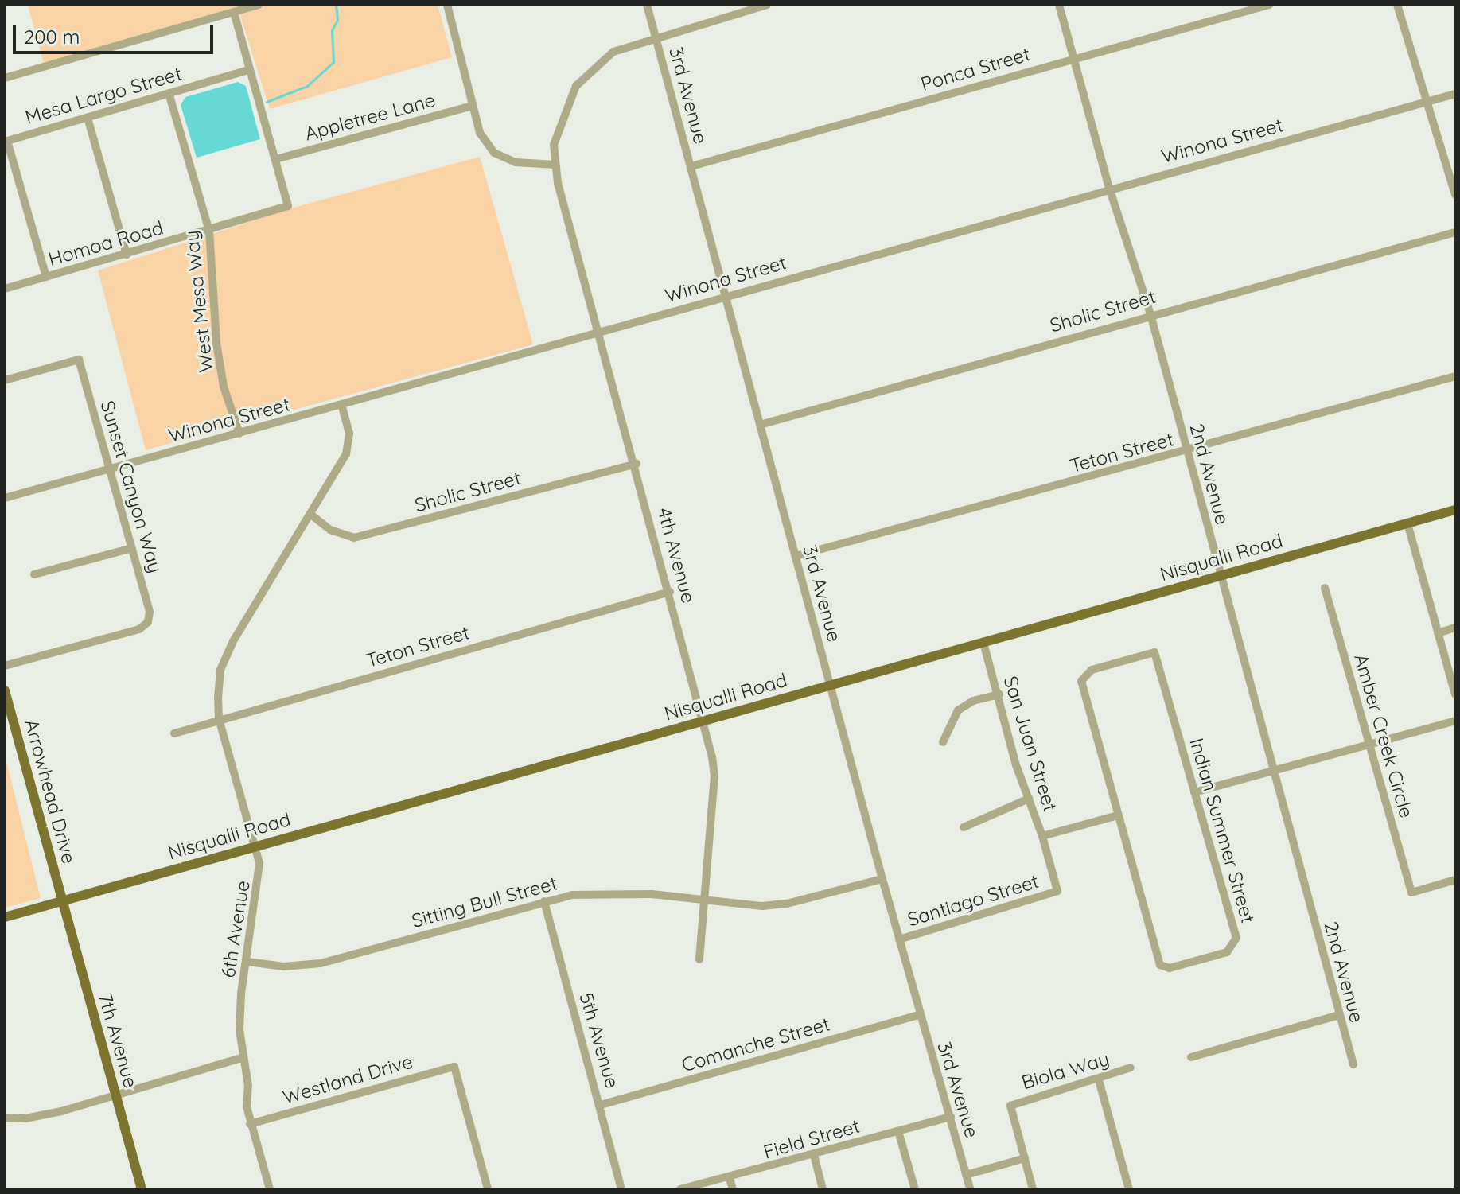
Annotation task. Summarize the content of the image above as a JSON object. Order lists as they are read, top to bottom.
{
  "streets": {
    "main road": ["Nisqualli Road", "Arrowhead Drive", "7th Avenue"],
    "street": [
      "Ponca Street",
      "Mesa Largo Street",
      "3rd Avenue",
      "Appletree Lane",
      "Winona Street",
      "Homoa Road",
      "West Mesa Way",
      "Sholic Street",
      "Teton Street",
      "2nd Avenue",
      "Sunset Canyon Way",
      "4th Avenue",
      "Amber Creek Circle",
      "San Juan Street",
      "Indian Summer Street",
      "Santiago Street",
      "Sitting Bull Street",
      "6th Avenue",
      "5th Avenue",
      "Comanche Street",
      "Biola Way",
      "Westland Drive",
      "Field Street"
    ]
  },
  "crossings": [
    ["Ponca Street", "3rd Avenue"],
    ["Ponca Street", "2nd Avenue"],
    ["Mesa Largo Street", "West Mesa Way"],
    ["3rd Avenue", "Winona Street"],
    ["3rd Avenue", "Sholic Street"],
    ["3rd Avenue", "Teton Street"],
    ["3rd Avenue", "4th Avenue"],
    ["3rd Avenue", "Nisqualli Road"],
    ["3rd Avenue", "Santiago Street"],
    ["3rd Avenue", "Sitting Bull Street"],
    ["3rd Avenue", "Comanche Street"],
    ["3rd Avenue", "Field Street"],
    ["Appletree Lane", "Homoa Road"],
    ["Winona Street", "West Mesa Way"],
    ["Winona Street", "2nd Avenue"],
    ["Winona Street", "Sunset Canyon Way"],
    ["Winona Street", "4th Avenue"],
    ["Winona Street", "6th Avenue"],
    ["Homoa Road", "West Mesa Way"],
    ["Sholic Street", "2nd Avenue"],
    ["Sholic Street", "4th Avenue"],
    ["Sholic Street", "6th Avenue"],
    ["Teton Street", "2nd Avenue"],
    ["Teton Street", "4th Avenue"],
    ["Teton Street", "6th Avenue"],
    ["2nd Avenue", "Nisqualli Road"],
    ["4th Avenue", "Nisqualli Road"],
    ["4th Avenue", "Sitting Bull Street"],
    ["Nisqualli Road", "San Juan Street"],
    ["Nisqualli Road", "Arrowhead Drive"],
    ["Nisqualli Road", "6th Avenue"],
    ["Nisqualli Road", "7th Avenue"],
    ["San Juan Street", "Santiago Street"],
    ["Arrowhead Drive", "7th Avenue"],
    ["Sitting Bull Street", "6th Avenue"],
    ["Sitting Bull Street", "5th Avenue"],
    ["6th Avenue", "Westland Drive"],
    ["5th Avenue", "Comanche Street"]
  ],
  "scale_bar": "200 m"
}
